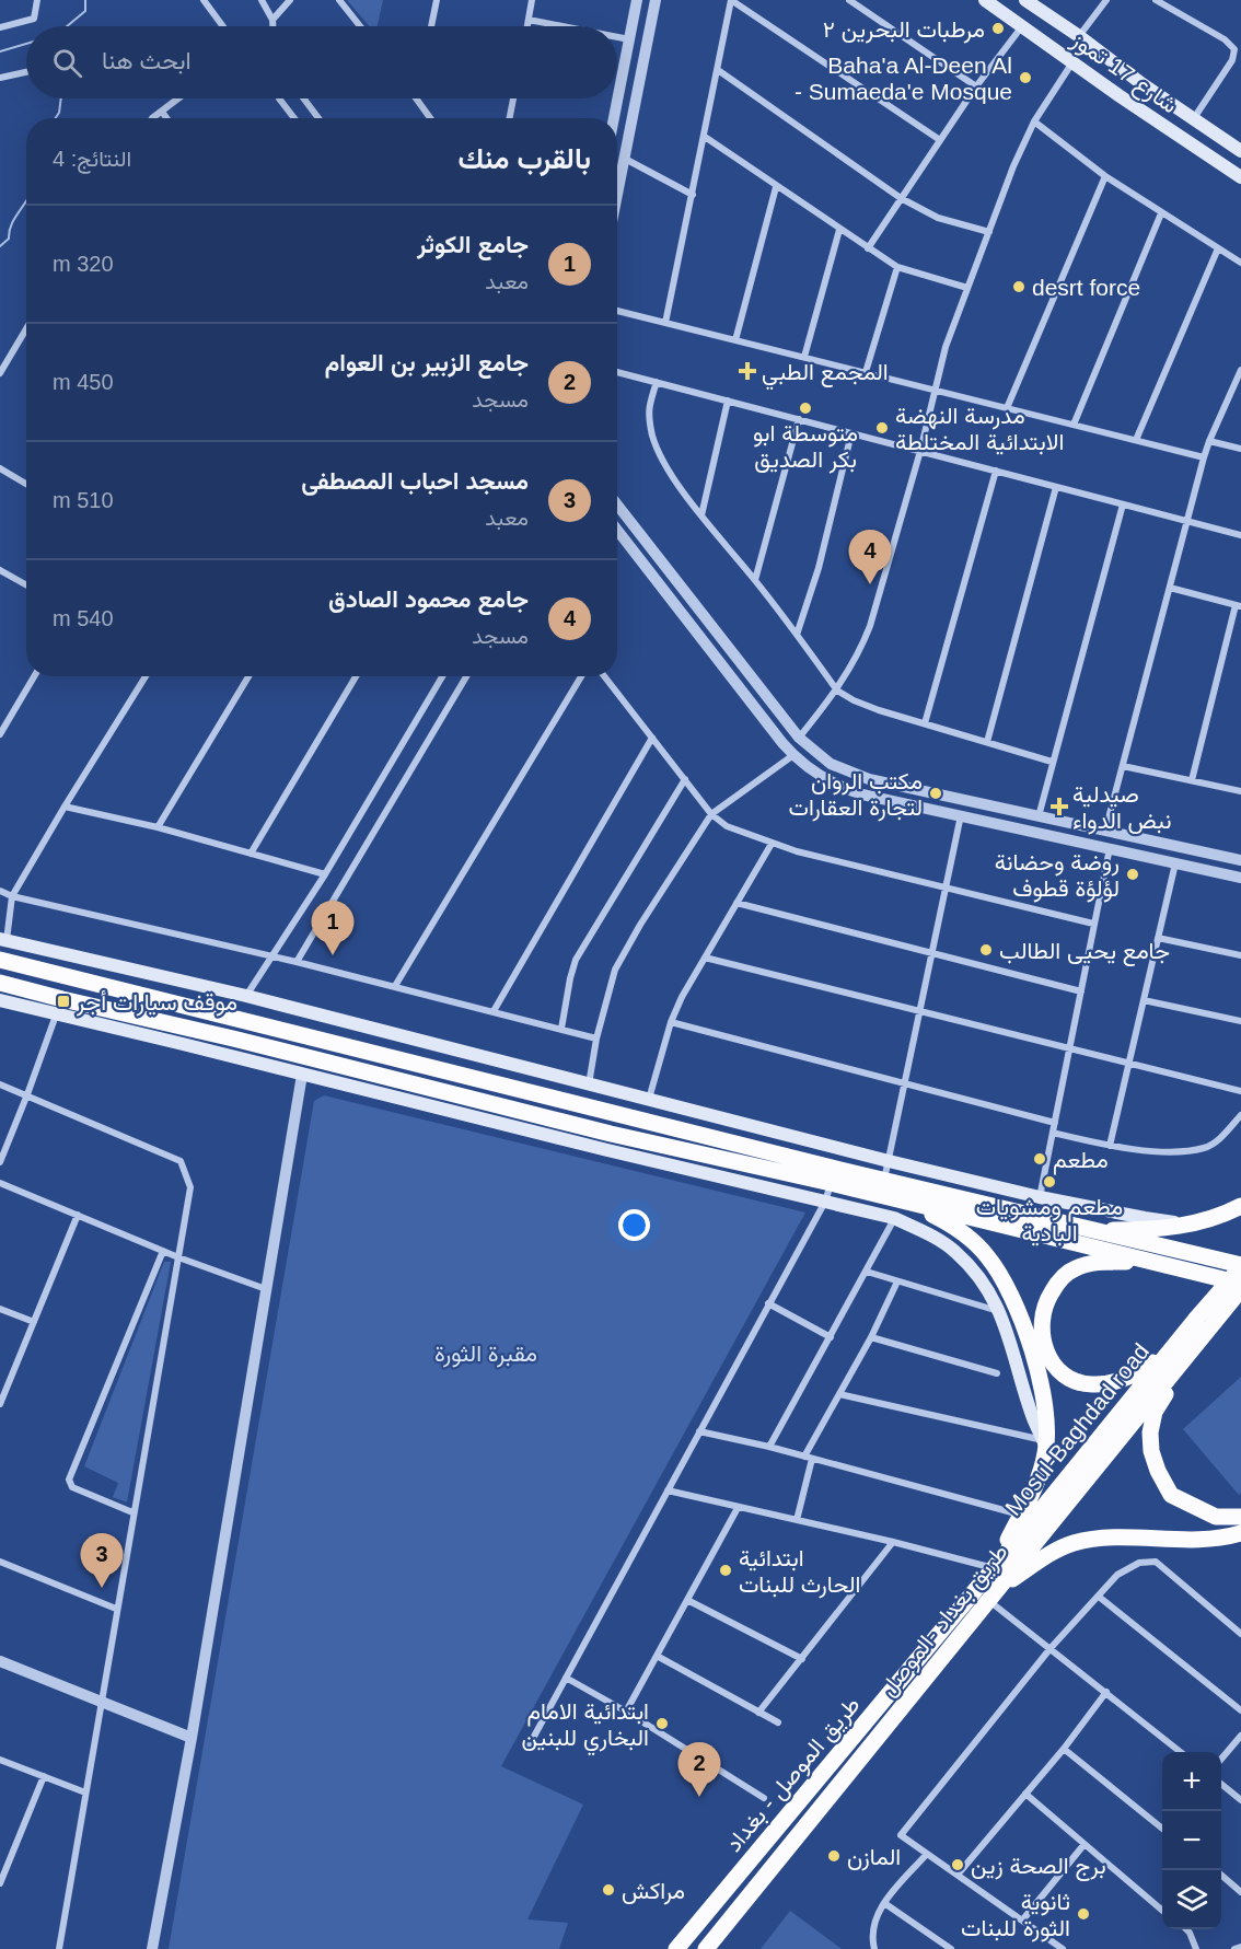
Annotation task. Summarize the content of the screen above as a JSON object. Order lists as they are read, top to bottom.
{
  "streets": {
    "highway": ["Mosul-Baghdad road", "طريق بغداد -الموصل", "طريق الموصل - بغداد"],
    "main road": ["شارع 17 تموز"]
  },
  "crossings": [
    ["Mosul-Baghdad road", "طريق الموصل - بغداد"]
  ],
  "parks": ["مقبرة الثورة"],
  "places": {
    "other": [
      "مرطبات البحرين ٢",
      "Baha'a Al-Deen Al - Sumaeda'e Mosque",
      "desrt force",
      "متوسطة ابو بكر الصديق",
      "مدرسة النهضة الابتدائية المختلطة",
      "مكتب الروان لتجارة العقارات",
      "روضة وحضانة لؤلؤة قطوف",
      "جامع يحيى الطالب",
      "مطعم",
      "مطعم ومشويات البادية",
      "ابتدائية الحارث للبنات",
      "ابتدائية الامام البخاري للبنين",
      "المازن",
      "برج الصحة زين",
      "مراكش",
      "ثانوية الثورة للبنات"
    ],
    "health": ["المجمع الطبي", "صيدلية نبض الدواء"],
    "transit": ["موقف سيارات أجر"]
  },
  "page": {
    "search": "ابحث هنا",
    "heading": ["بالقرب منك", "النتائج: 4"],
    "list": [
      {
        "mark": "1",
        "name": "جامع الكوثر",
        "note": "معبد",
        "value": "320 m"
      },
      {
        "mark": "2",
        "name": "جامع الزبير بن العوام",
        "note": "مسجد",
        "value": "450 m"
      },
      {
        "mark": "3",
        "name": "مسجد احباب المصطفى",
        "note": "معبد",
        "value": "510 m"
      },
      {
        "mark": "4",
        "name": "جامع محمود الصادق",
        "note": "مسجد",
        "value": "540 m"
      }
    ],
    "pins": [
      "4",
      "1",
      "3",
      "2"
    ],
    "map_buttons": ["+", "−"]
  }
}
